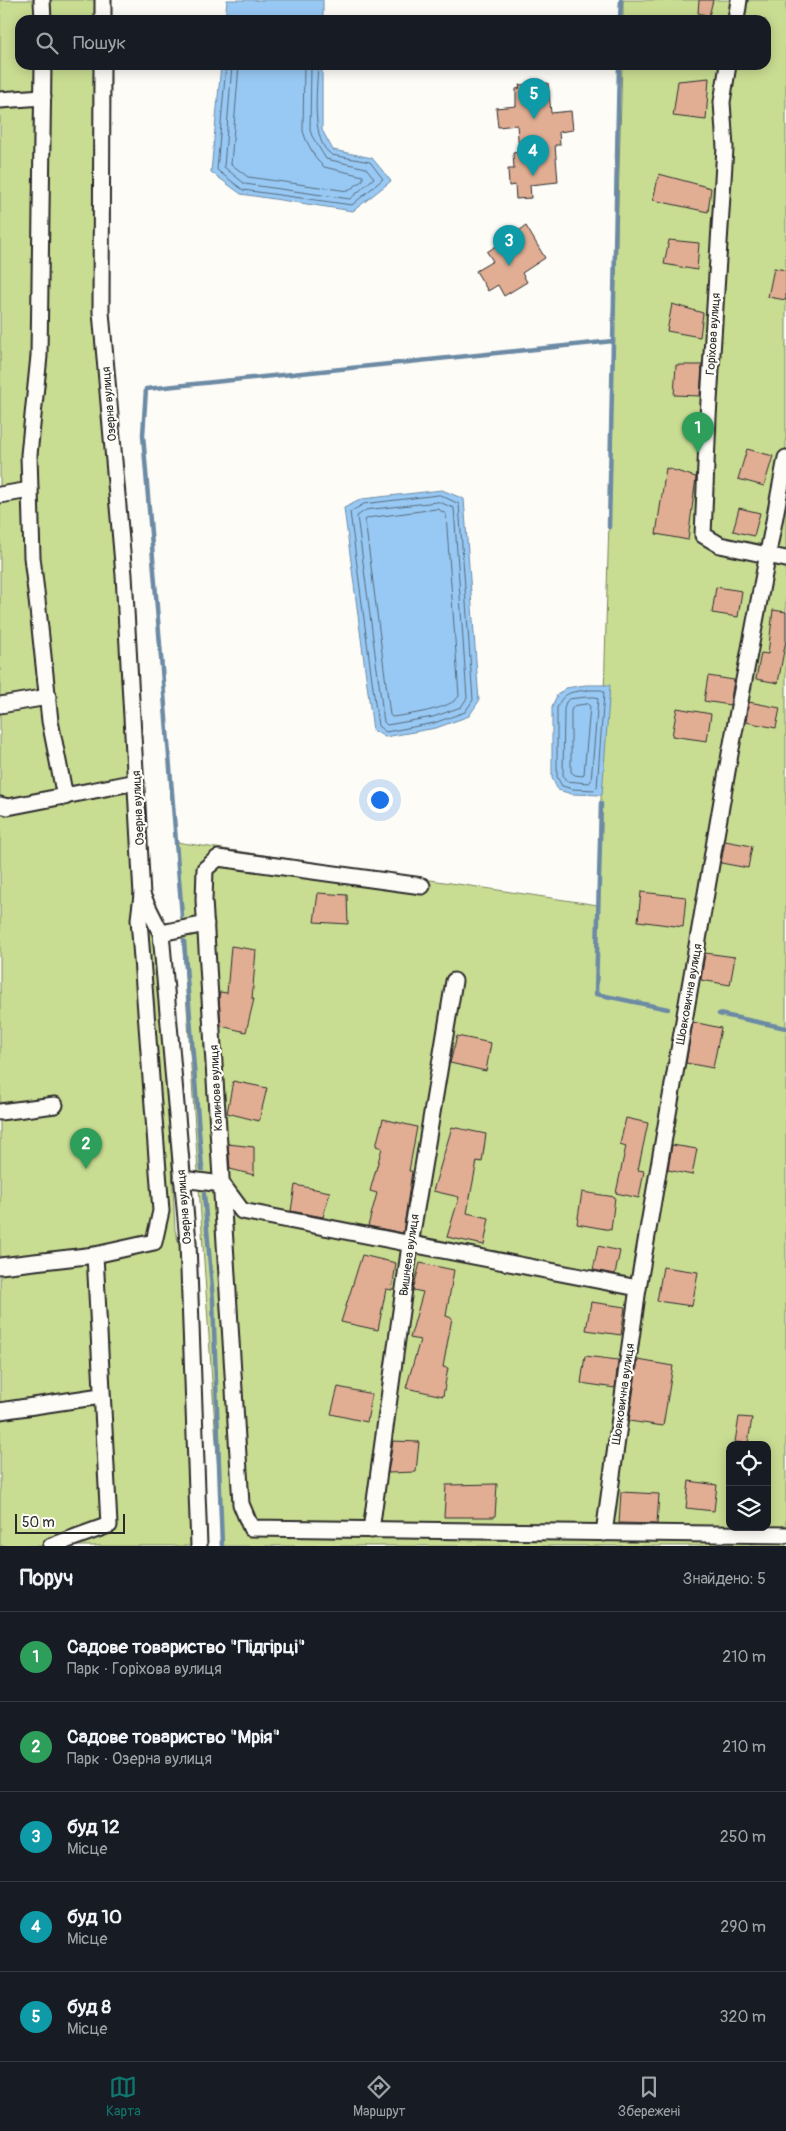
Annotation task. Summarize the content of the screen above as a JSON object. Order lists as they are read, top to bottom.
{
  "streets": {
    "street": [
      "Горіхова вулиця",
      "Озерна вулиця",
      "Шовковична вулиця",
      "Калинова вулиця",
      "Вишнева вулиця"
    ]
  },
  "crossings": [
    ["Горіхова вулиця", "Шовковична вулиця"],
    ["Калинова вулиця", "Вишнева вулиця"]
  ],
  "scale_bar": "50 m",
  "page": {
    "search": "Пошук",
    "pins": [
      "5",
      "4",
      "3",
      "1",
      "2"
    ],
    "scale": "50 m",
    "heading": ["Поруч", "Знайдено: 5"],
    "list": [
      {
        "mark": "1",
        "name": "Садове товариство \"Підгірці\"",
        "note": "Парк · Горіхова вулиця",
        "value": "210 m"
      },
      {
        "mark": "2",
        "name": "Садове товариство \"Мрія\"",
        "note": "Парк · Озерна вулиця",
        "value": "210 m"
      },
      {
        "mark": "3",
        "name": "буд 12",
        "note": "Місце",
        "value": "250 m"
      },
      {
        "mark": "4",
        "name": "буд 10",
        "note": "Місце",
        "value": "290 m"
      },
      {
        "mark": "5",
        "name": "буд 8",
        "note": "Місце",
        "value": "320 m"
      }
    ],
    "nav": ["Карта", "Маршрут", "Збережені"]
  }
}
